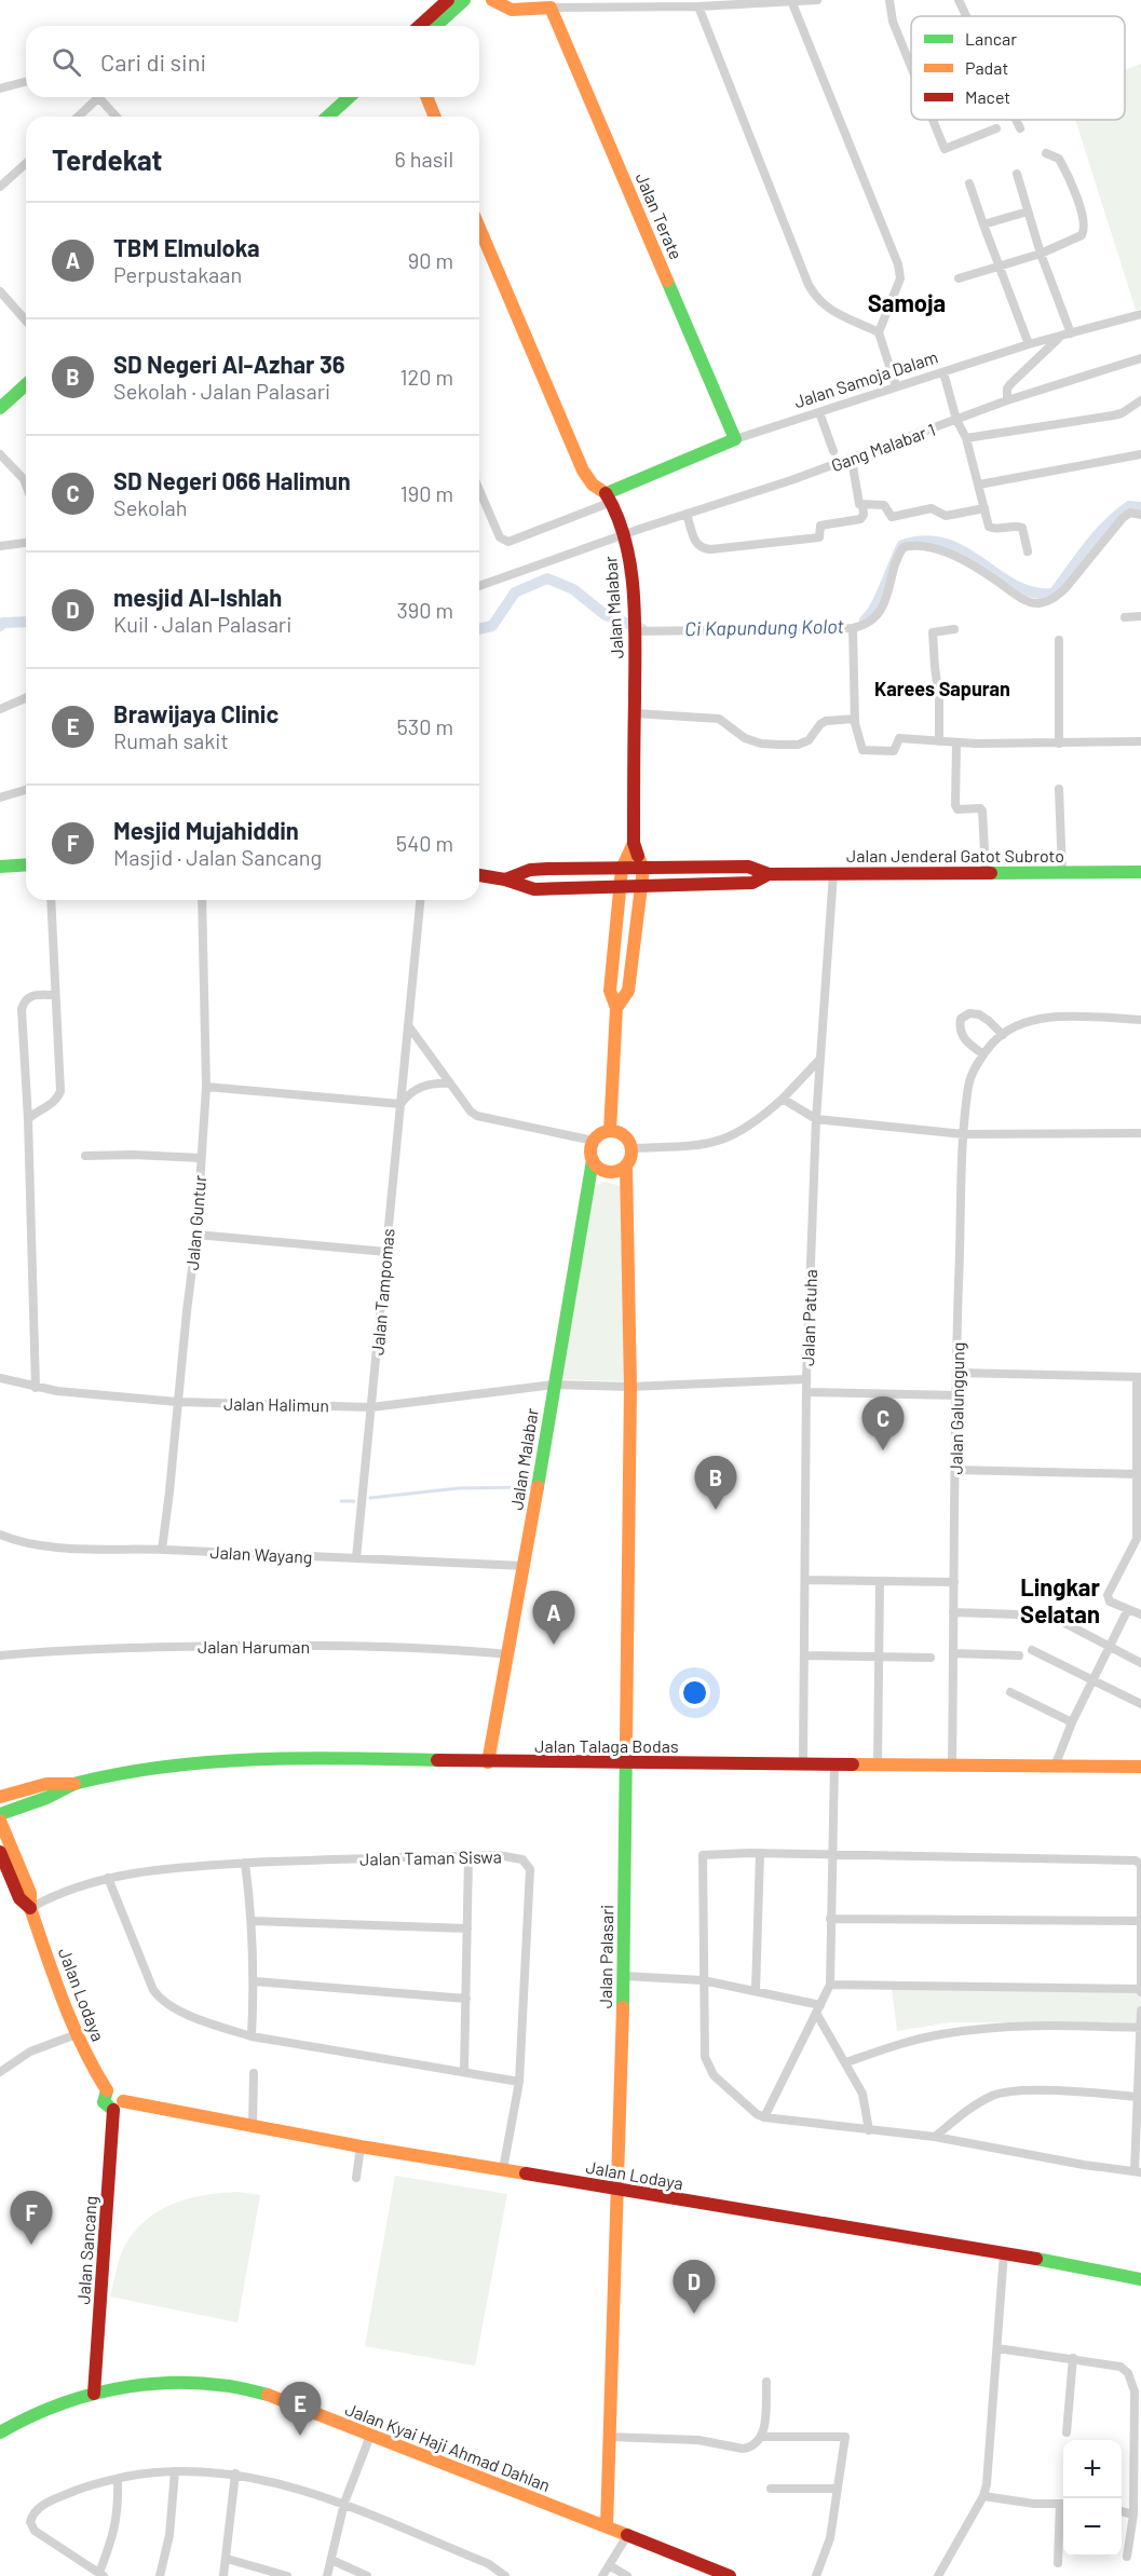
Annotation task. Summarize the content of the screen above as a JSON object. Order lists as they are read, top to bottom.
{
  "streets": {
    "street": [
      "Jalan Terate",
      "Jalan Samoja Dalam",
      "Gang Malabar 1",
      "Jalan Malabar",
      "Jalan Jenderal Gatot Subroto",
      "Jalan Guntur",
      "Jalan Tampomas",
      "Jalan Patuha",
      "Jalan Halimun",
      "Jalan Galunggung",
      "Jalan Wayang",
      "Jalan Haruman",
      "Jalan Talaga Bodas",
      "Jalan Taman Siswa",
      "Jalan Palasari",
      "Jalan Lodaya",
      "Jalan Sancang",
      "Jalan Kyai Haji Ahmad Dahlan"
    ]
  },
  "crossings": [
    ["Jalan Terate", "Jalan Samoja Dalam"],
    ["Jalan Samoja Dalam", "Jalan Malabar"],
    ["Gang Malabar 1", "Jalan Malabar"],
    ["Jalan Malabar", "Jalan Jenderal Gatot Subroto"],
    ["Jalan Malabar", "Jalan Halimun"],
    ["Jalan Malabar", "Jalan Wayang"],
    ["Jalan Malabar", "Jalan Haruman"],
    ["Jalan Malabar", "Jalan Talaga Bodas"],
    ["Jalan Jenderal Gatot Subroto", "Jalan Patuha"],
    ["Jalan Guntur", "Jalan Halimun"],
    ["Jalan Guntur", "Jalan Wayang"],
    ["Jalan Tampomas", "Jalan Halimun"],
    ["Jalan Tampomas", "Jalan Wayang"],
    ["Jalan Patuha", "Jalan Halimun"],
    ["Jalan Patuha", "Jalan Talaga Bodas"],
    ["Jalan Halimun", "Jalan Palasari"],
    ["Jalan Galunggung", "Jalan Talaga Bodas"],
    ["Jalan Talaga Bodas", "Jalan Palasari"],
    ["Jalan Taman Siswa", "Jalan Lodaya"],
    ["Jalan Palasari", "Jalan Lodaya"],
    ["Jalan Palasari", "Jalan Kyai Haji Ahmad Dahlan"],
    ["Jalan Lodaya", "Jalan Sancang"],
    ["Jalan Sancang", "Jalan Kyai Haji Ahmad Dahlan"]
  ],
  "districts": ["Samoja", "Karees Sapuran", "Lingkar Selatan"],
  "water": ["Ci Kapundung Kolot"],
  "legend": ["Lancar", "Padat", "Macet"],
  "page": {
    "search": "Cari di sini",
    "heading": ["Terdekat", "6 hasil"],
    "list": [
      {
        "mark": "A",
        "name": "TBM Elmuloka",
        "note": "Perpustakaan",
        "value": "90 m"
      },
      {
        "mark": "B",
        "name": "SD Negeri Al-Azhar 36",
        "note": "Sekolah · Jalan Palasari",
        "value": "120 m"
      },
      {
        "mark": "C",
        "name": "SD Negeri 066 Halimun",
        "note": "Sekolah",
        "value": "190 m"
      },
      {
        "mark": "D",
        "name": "mesjid Al-Ishlah",
        "note": "Kuil · Jalan Palasari",
        "value": "390 m"
      },
      {
        "mark": "E",
        "name": "Brawijaya Clinic",
        "note": "Rumah sakit",
        "value": "530 m"
      },
      {
        "mark": "F",
        "name": "Mesjid Mujahiddin",
        "note": "Masjid · Jalan Sancang",
        "value": "540 m"
      }
    ],
    "pins": [
      "C",
      "B",
      "A",
      "F",
      "D",
      "E"
    ],
    "map_buttons": ["+", "−"]
  }
}
